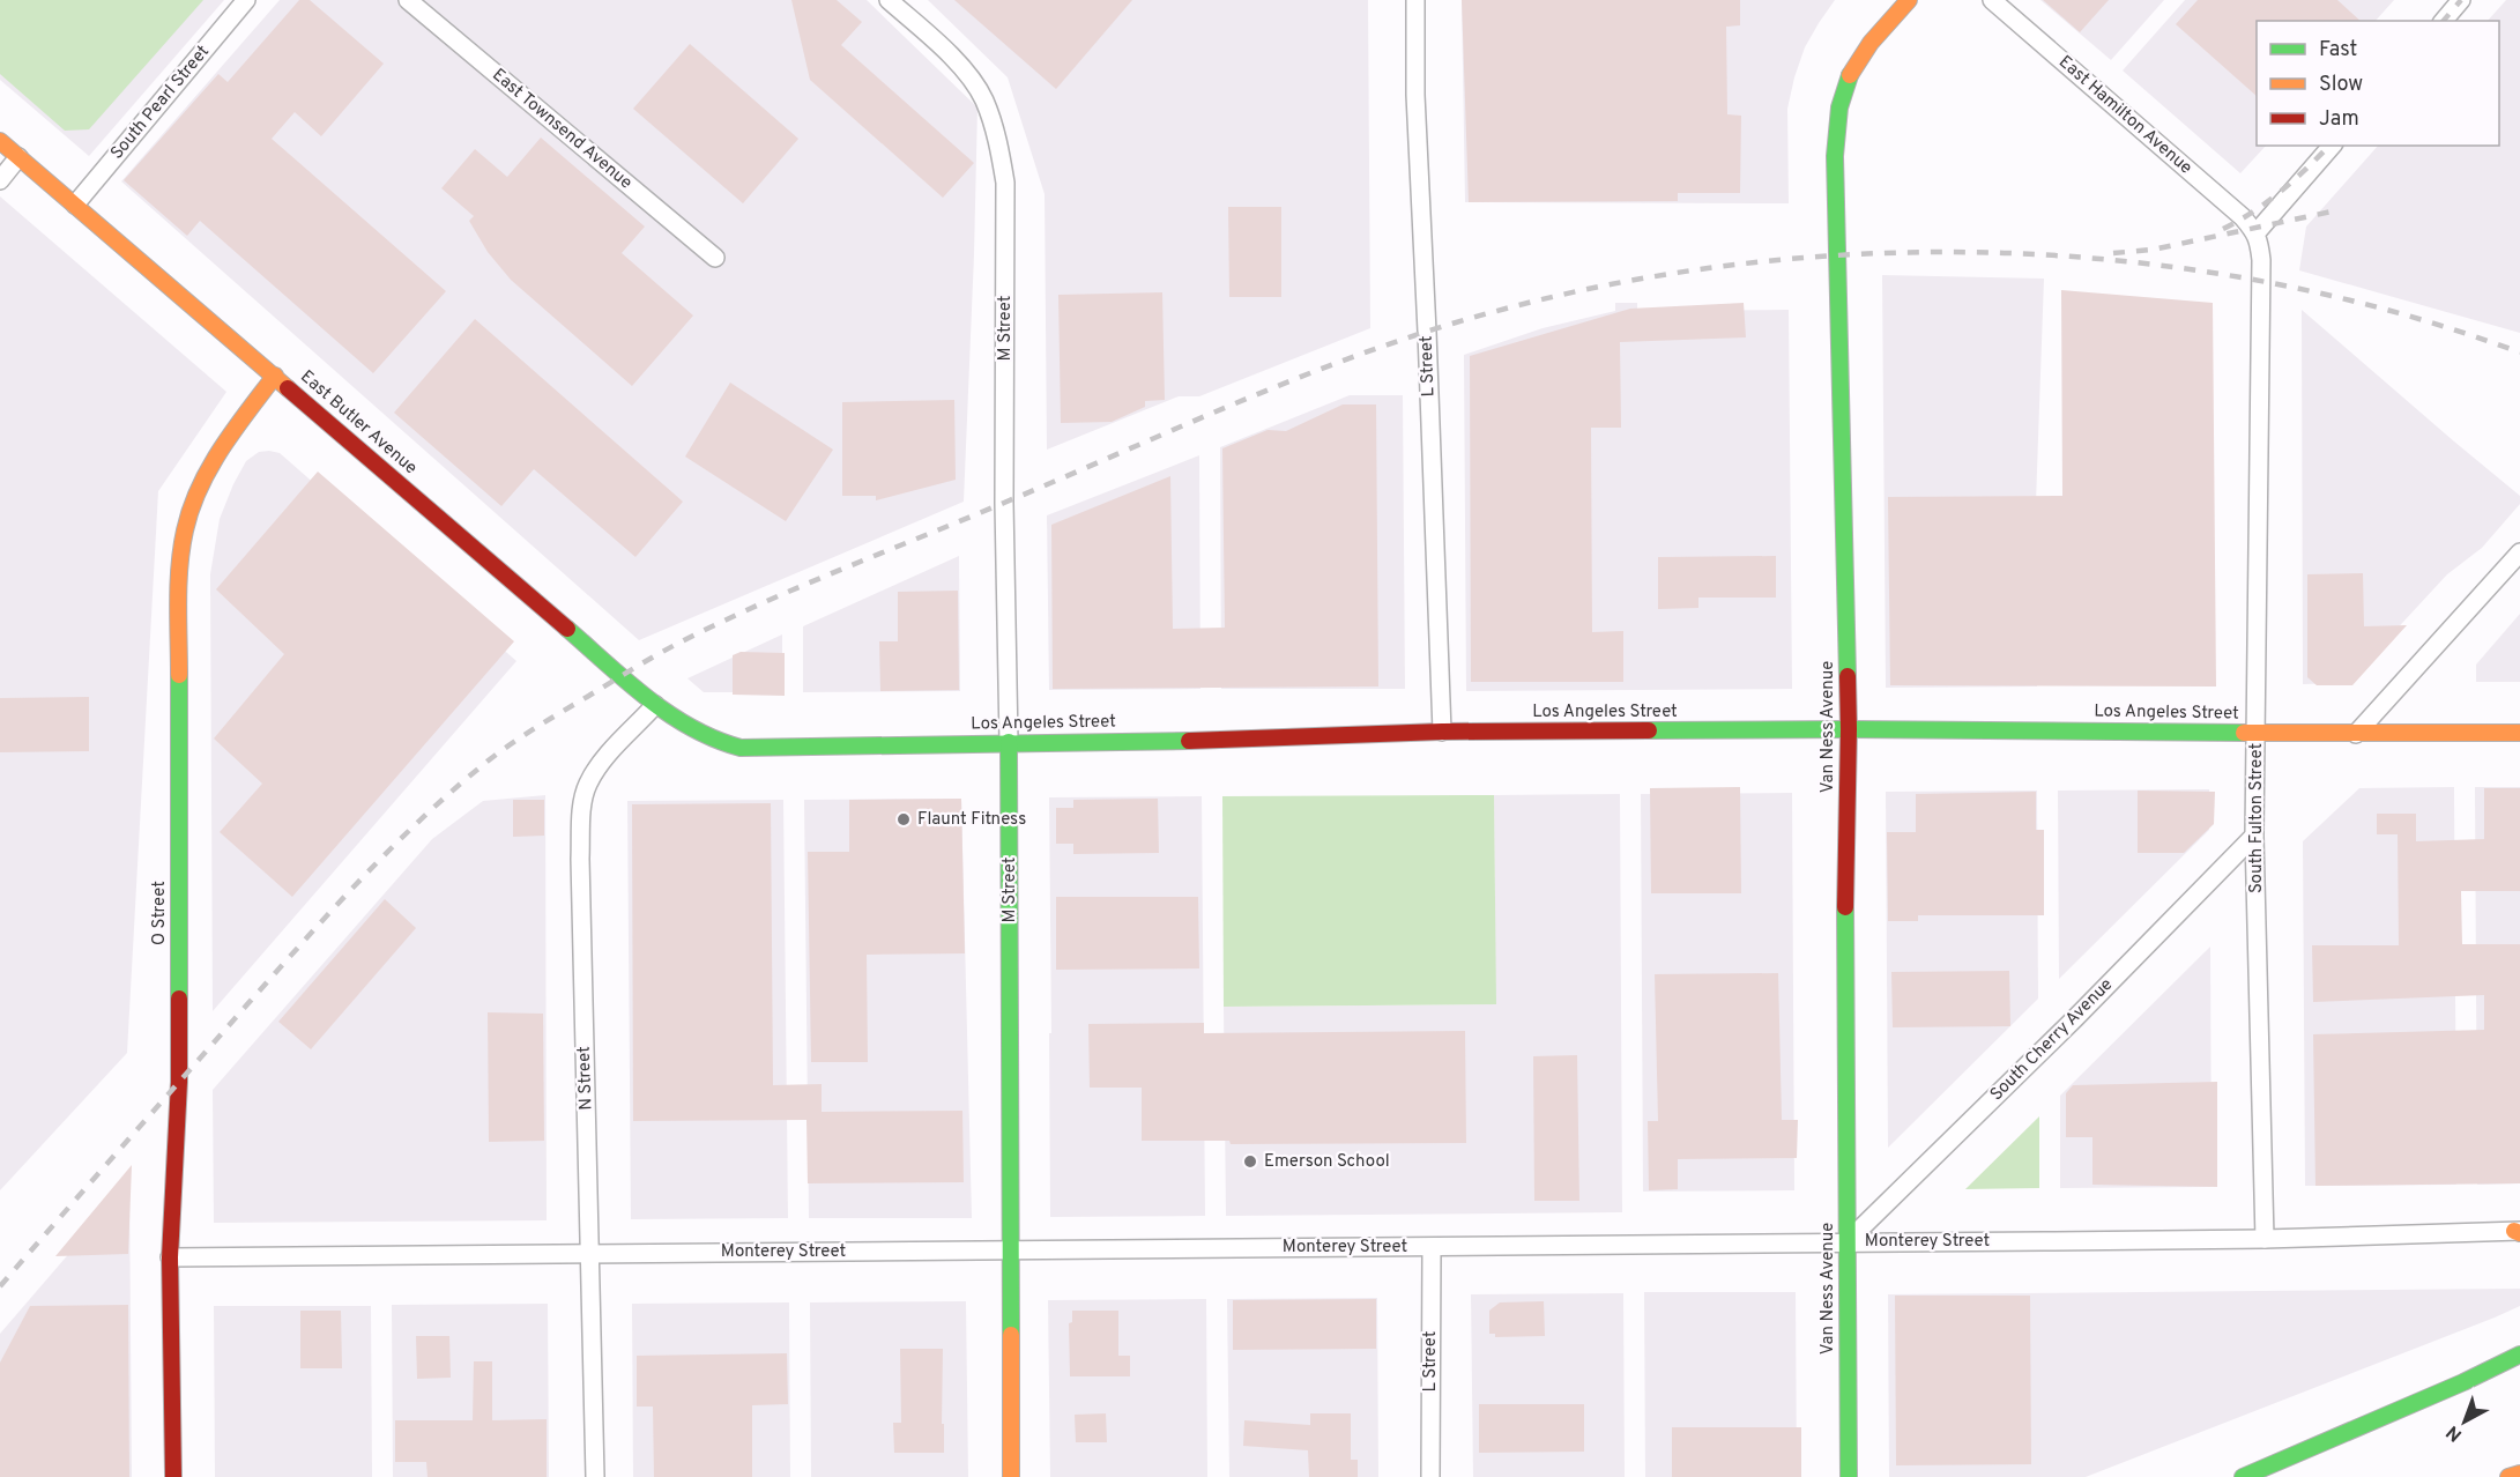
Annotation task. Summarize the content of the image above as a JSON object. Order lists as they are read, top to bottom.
{
  "streets": {
    "main road": [
      "M Street",
      "East Butler Avenue",
      "Los Angeles Street",
      "Van Ness Avenue",
      "O Street"
    ],
    "street": [
      "South Pearl Street",
      "East Hamilton Avenue",
      "East Townsend Avenue",
      "L Street",
      "South Fulton Street",
      "South Cherry Avenue",
      "N Street",
      "Monterey Street"
    ]
  },
  "crossings": [
    ["South Pearl Street", "East Butler Avenue"],
    ["East Hamilton Avenue", "South Fulton Street"],
    ["M Street", "Los Angeles Street"],
    ["M Street", "Monterey Street"],
    ["L Street", "Los Angeles Street"],
    ["L Street", "Monterey Street"],
    ["East Butler Avenue", "Los Angeles Street"],
    ["East Butler Avenue", "O Street"],
    ["East Butler Avenue", "N Street"],
    ["Los Angeles Street", "Van Ness Avenue"],
    ["Los Angeles Street", "South Fulton Street"],
    ["Van Ness Avenue", "South Cherry Avenue"],
    ["Van Ness Avenue", "Monterey Street"],
    ["South Fulton Street", "South Cherry Avenue"],
    ["South Fulton Street", "Monterey Street"],
    ["O Street", "Monterey Street"],
    ["South Cherry Avenue", "Monterey Street"],
    ["N Street", "Monterey Street"]
  ],
  "places": ["Flaunt Fitness", "Emerson School"],
  "legend": ["Fast", "Slow", "Jam"],
  "north": "bottom left"
}
